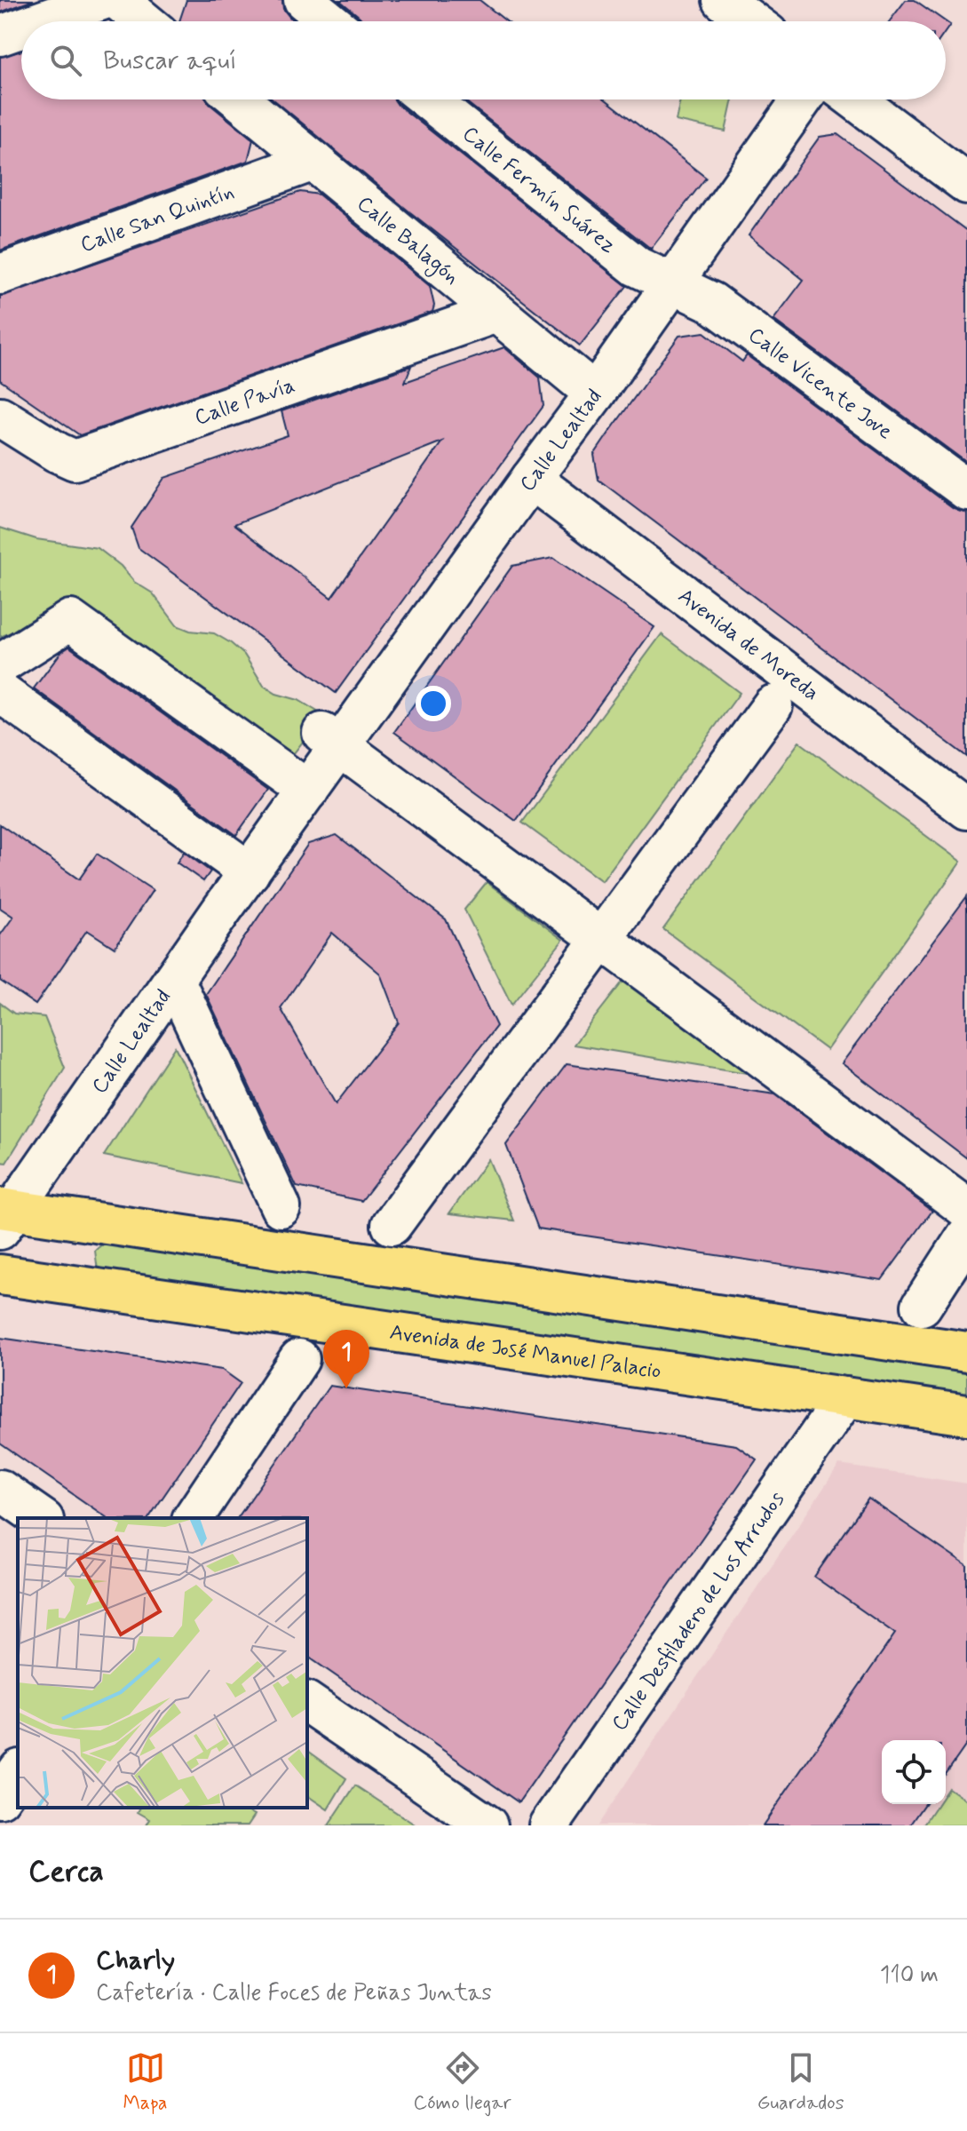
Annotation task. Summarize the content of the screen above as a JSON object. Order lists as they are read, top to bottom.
{
  "streets": {
    "main road": ["Avenida de José Manuel Palacio"],
    "street": [
      "Calle Fermín Suárez",
      "Calle San Quintín",
      "Calle Balagón",
      "Calle Vicente Jove",
      "Calle Pavía",
      "Calle Lealtad",
      "Avenida de Moreda",
      "Calle Desfiladero de Los Arrudos"
    ]
  },
  "crossings": [
    ["Calle Fermín Suárez", "Calle Vicente Jove"],
    ["Calle Fermín Suárez", "Calle Lealtad"],
    ["Calle San Quintín", "Calle Balagón"],
    ["Calle Balagón", "Calle Pavía"],
    ["Calle Balagón", "Calle Lealtad"],
    ["Calle Vicente Jove", "Calle Lealtad"],
    ["Calle Lealtad", "Avenida de Moreda"],
    ["Avenida de José Manuel Palacio", "Calle Desfiladero de Los Arrudos"]
  ],
  "page": {
    "search": "Buscar aquí",
    "pins": "1",
    "heading": "Cerca",
    "list": [
      {
        "mark": "1",
        "name": "Charly",
        "note": "Cafetería · Calle Foces de Peñas Juntas",
        "value": "110 m"
      }
    ],
    "nav": ["Mapa", "Cómo llegar", "Guardados"]
  }
}
